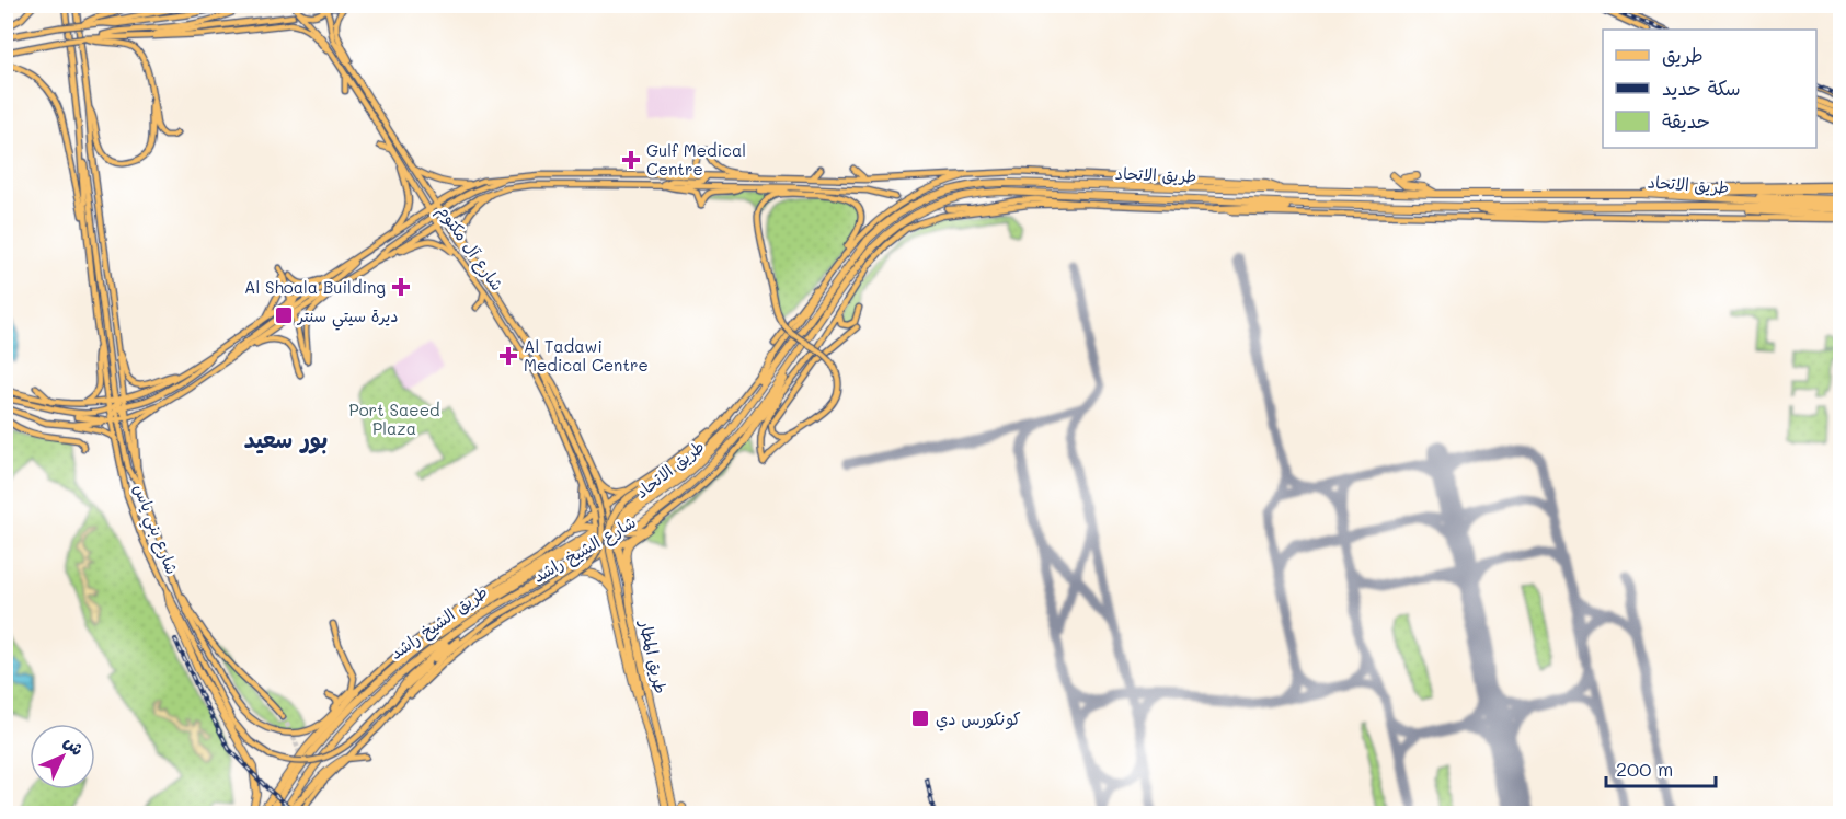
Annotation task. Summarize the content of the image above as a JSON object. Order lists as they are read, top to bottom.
{
  "streets": {
    "highway": ["طريق الاتحاد", "طريق الشيخ راشد", "طريق المطار"],
    "main road": ["شارع آل مكتوم", "شارع بني ياس", "شارع الشيخ راشد"]
  },
  "crossings": [
    ["طريق الاتحاد", "شارع الشيخ راشد"],
    ["طريق الاتحاد", "طريق المطار"],
    ["شارع آل مكتوم", "طريق المطار"],
    ["شارع بني ياس", "شارع الشيخ راشد"],
    ["شارع بني ياس", "طريق الشيخ راشد"],
    ["شارع الشيخ راشد", "طريق المطار"],
    ["طريق الشيخ راشد", "طريق المطار"]
  ],
  "districts": ["بور سعيد"],
  "parks": ["Port Saeed Plaza"],
  "places": {
    "health": ["Gulf Medical Centre", "Al Shoala Building", "Al Tadawi Medical Centre"],
    "transit": ["ديرة سيتي سنتر", "كونكورس دي"]
  },
  "legend": ["طريق", "سكة حديد", "حديقة"],
  "scale_bar": "200 m",
  "north": "top right"
}
